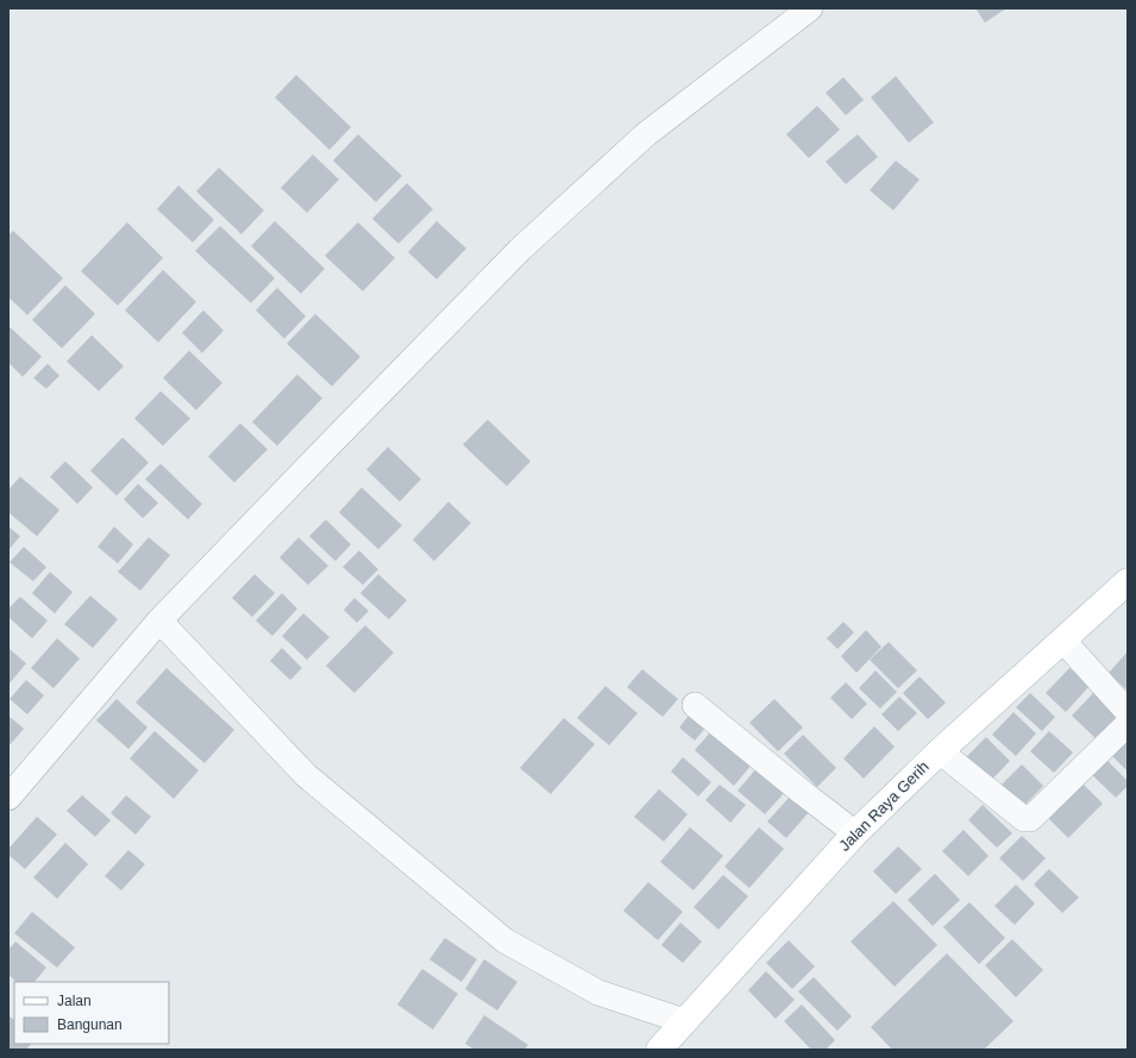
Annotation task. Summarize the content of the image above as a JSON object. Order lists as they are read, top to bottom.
{
  "streets": {
    "street": ["Jalan Raya Gerih"]
  },
  "legend": ["Jalan", "Bangunan"]
}
